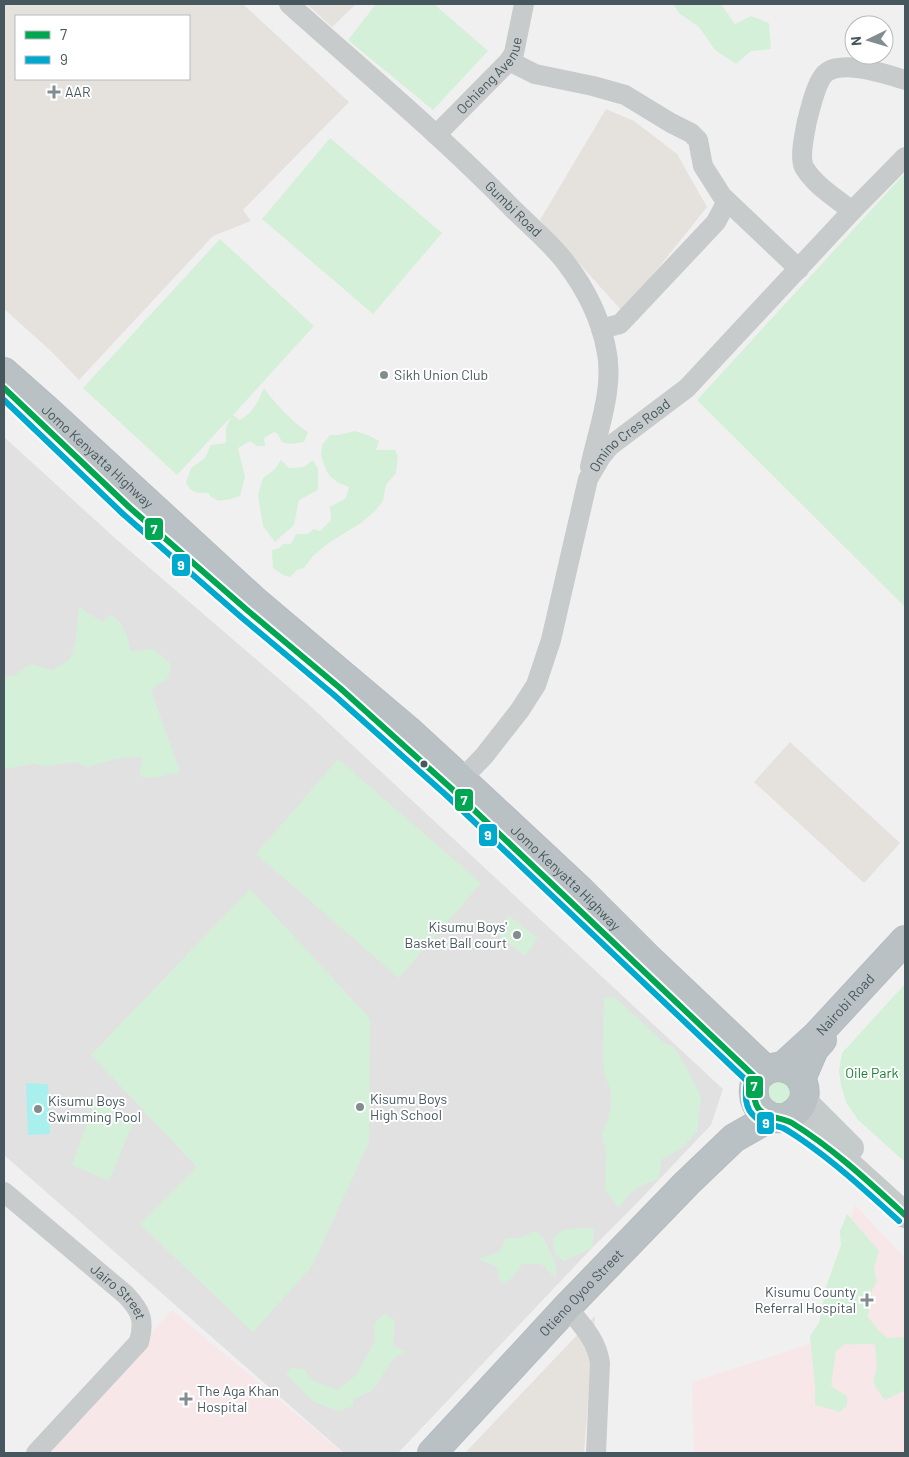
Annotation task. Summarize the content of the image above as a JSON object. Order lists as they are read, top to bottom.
{
  "streets": {
    "highway": ["Jomo Kenyatta Highway", "Nairobi Road", "Otieno Oyoo Street"],
    "street": [
      "Ochieng Avenue",
      "Gumbi Road",
      "Omino Cres Road",
      "Jairo Street"
    ]
  },
  "crossings": [
    ["Ochieng Avenue", "Gumbi Road"],
    ["Gumbi Road", "Omino Cres Road"],
    ["Omino Cres Road", "Jomo Kenyatta Highway"],
    ["Jomo Kenyatta Highway", "Nairobi Road"],
    ["Jomo Kenyatta Highway", "Otieno Oyoo Street"],
    ["Nairobi Road", "Otieno Oyoo Street"]
  ],
  "parks": ["Oile Park"],
  "places": {
    "health": ["AAR", "Kisumu County Referral Hospital", "The Aga Khan Hospital"],
    "other": [
      "Sikh Union Club",
      "Kisumu Boys' Basket Ball court",
      "Kisumu Boys High School",
      "Kisumu Boys Swimming Pool"
    ]
  },
  "lines": ["transit line 7", "transit line 9"],
  "legend": ["7", "9"],
  "north": "left"
}
